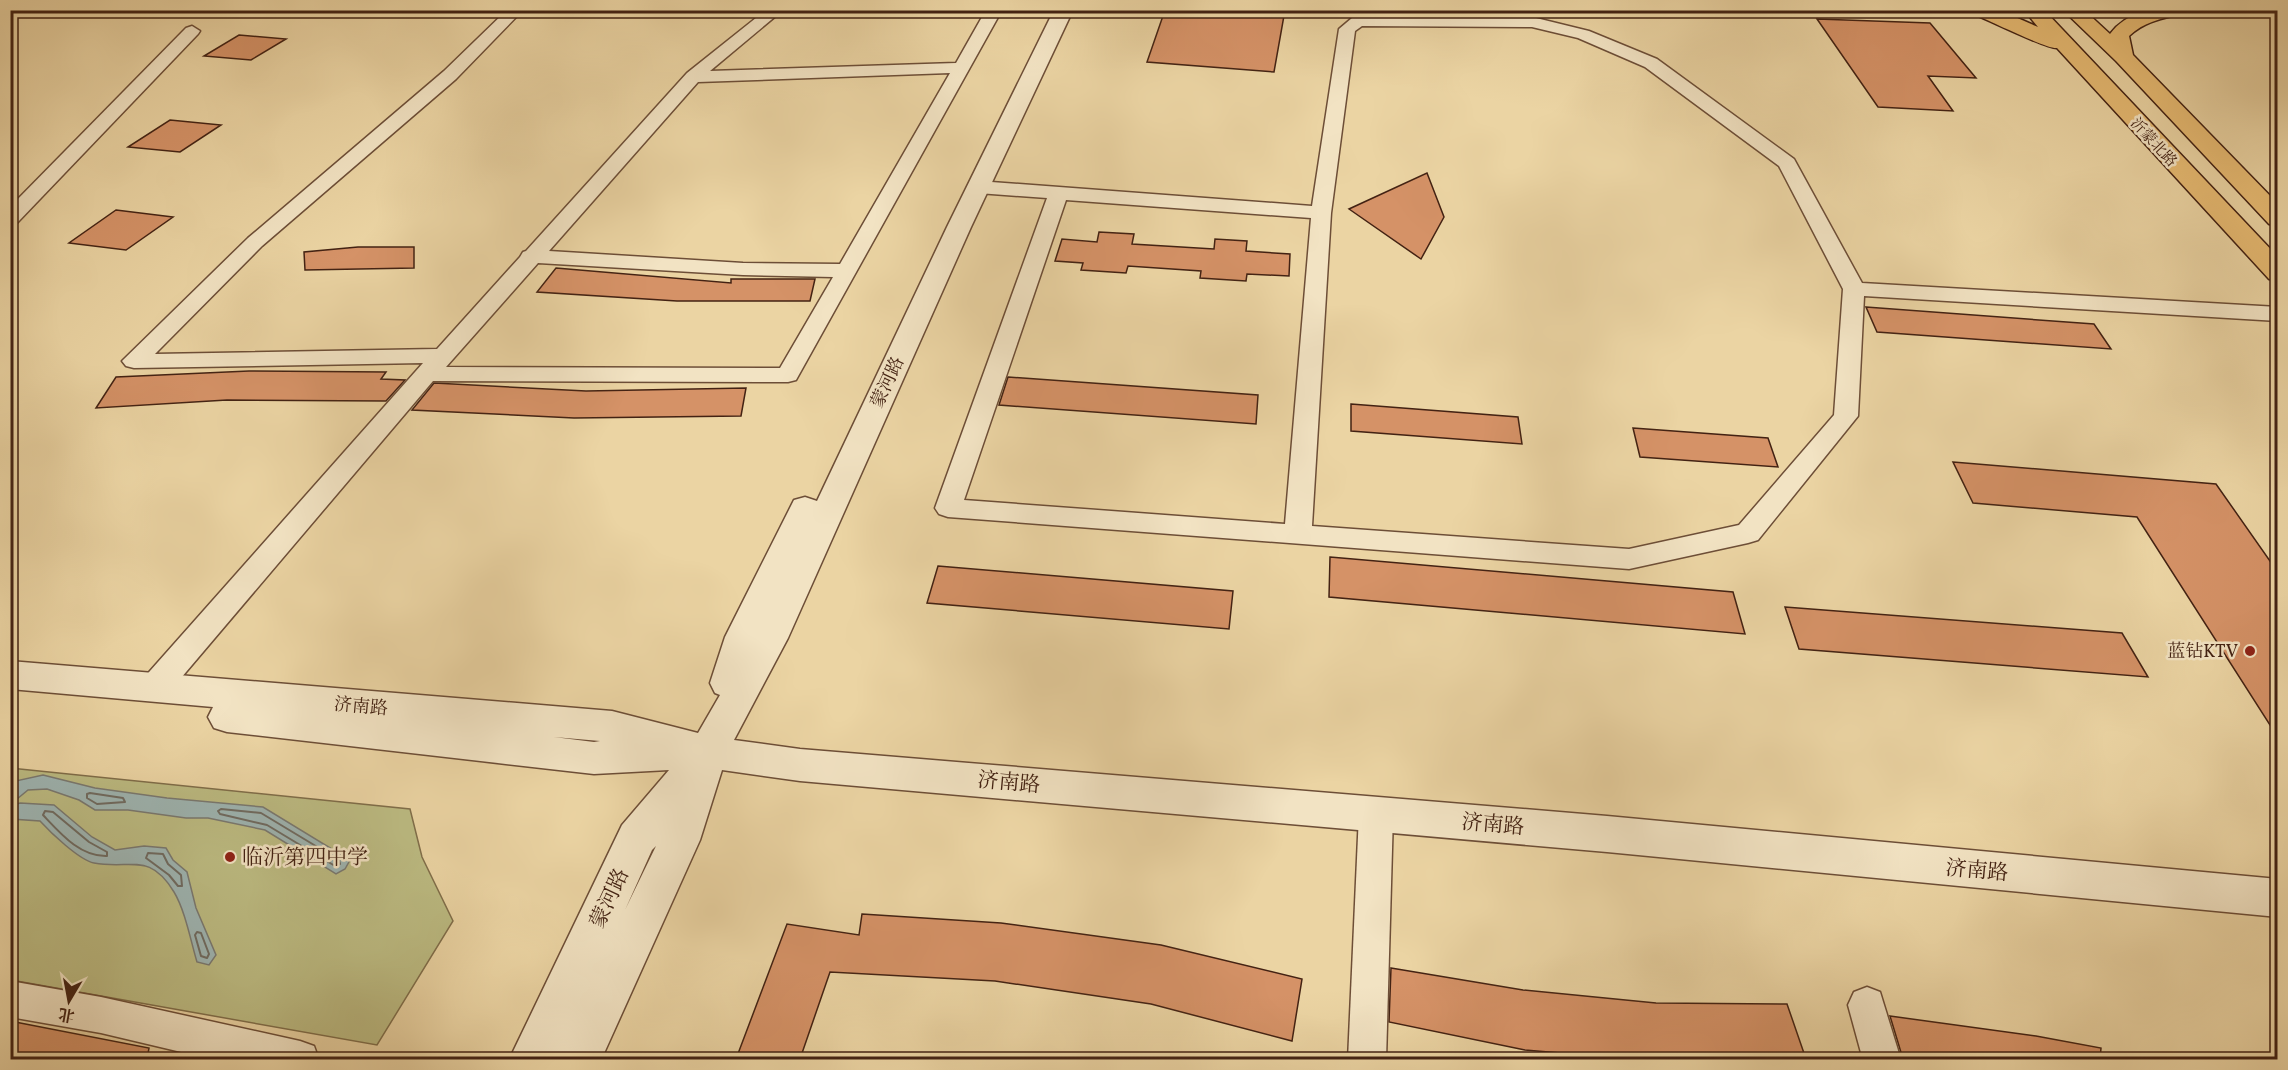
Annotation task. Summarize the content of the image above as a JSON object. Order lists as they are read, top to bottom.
{
  "streets": {
    "main road": ["沂蒙北路"],
    "street": ["蒙河路", "济南路"]
  },
  "crossings": [
    ["蒙河路", "济南路"]
  ],
  "places": ["蓝钻KTV", "临沂第四中学"],
  "north": "bottom"
}
